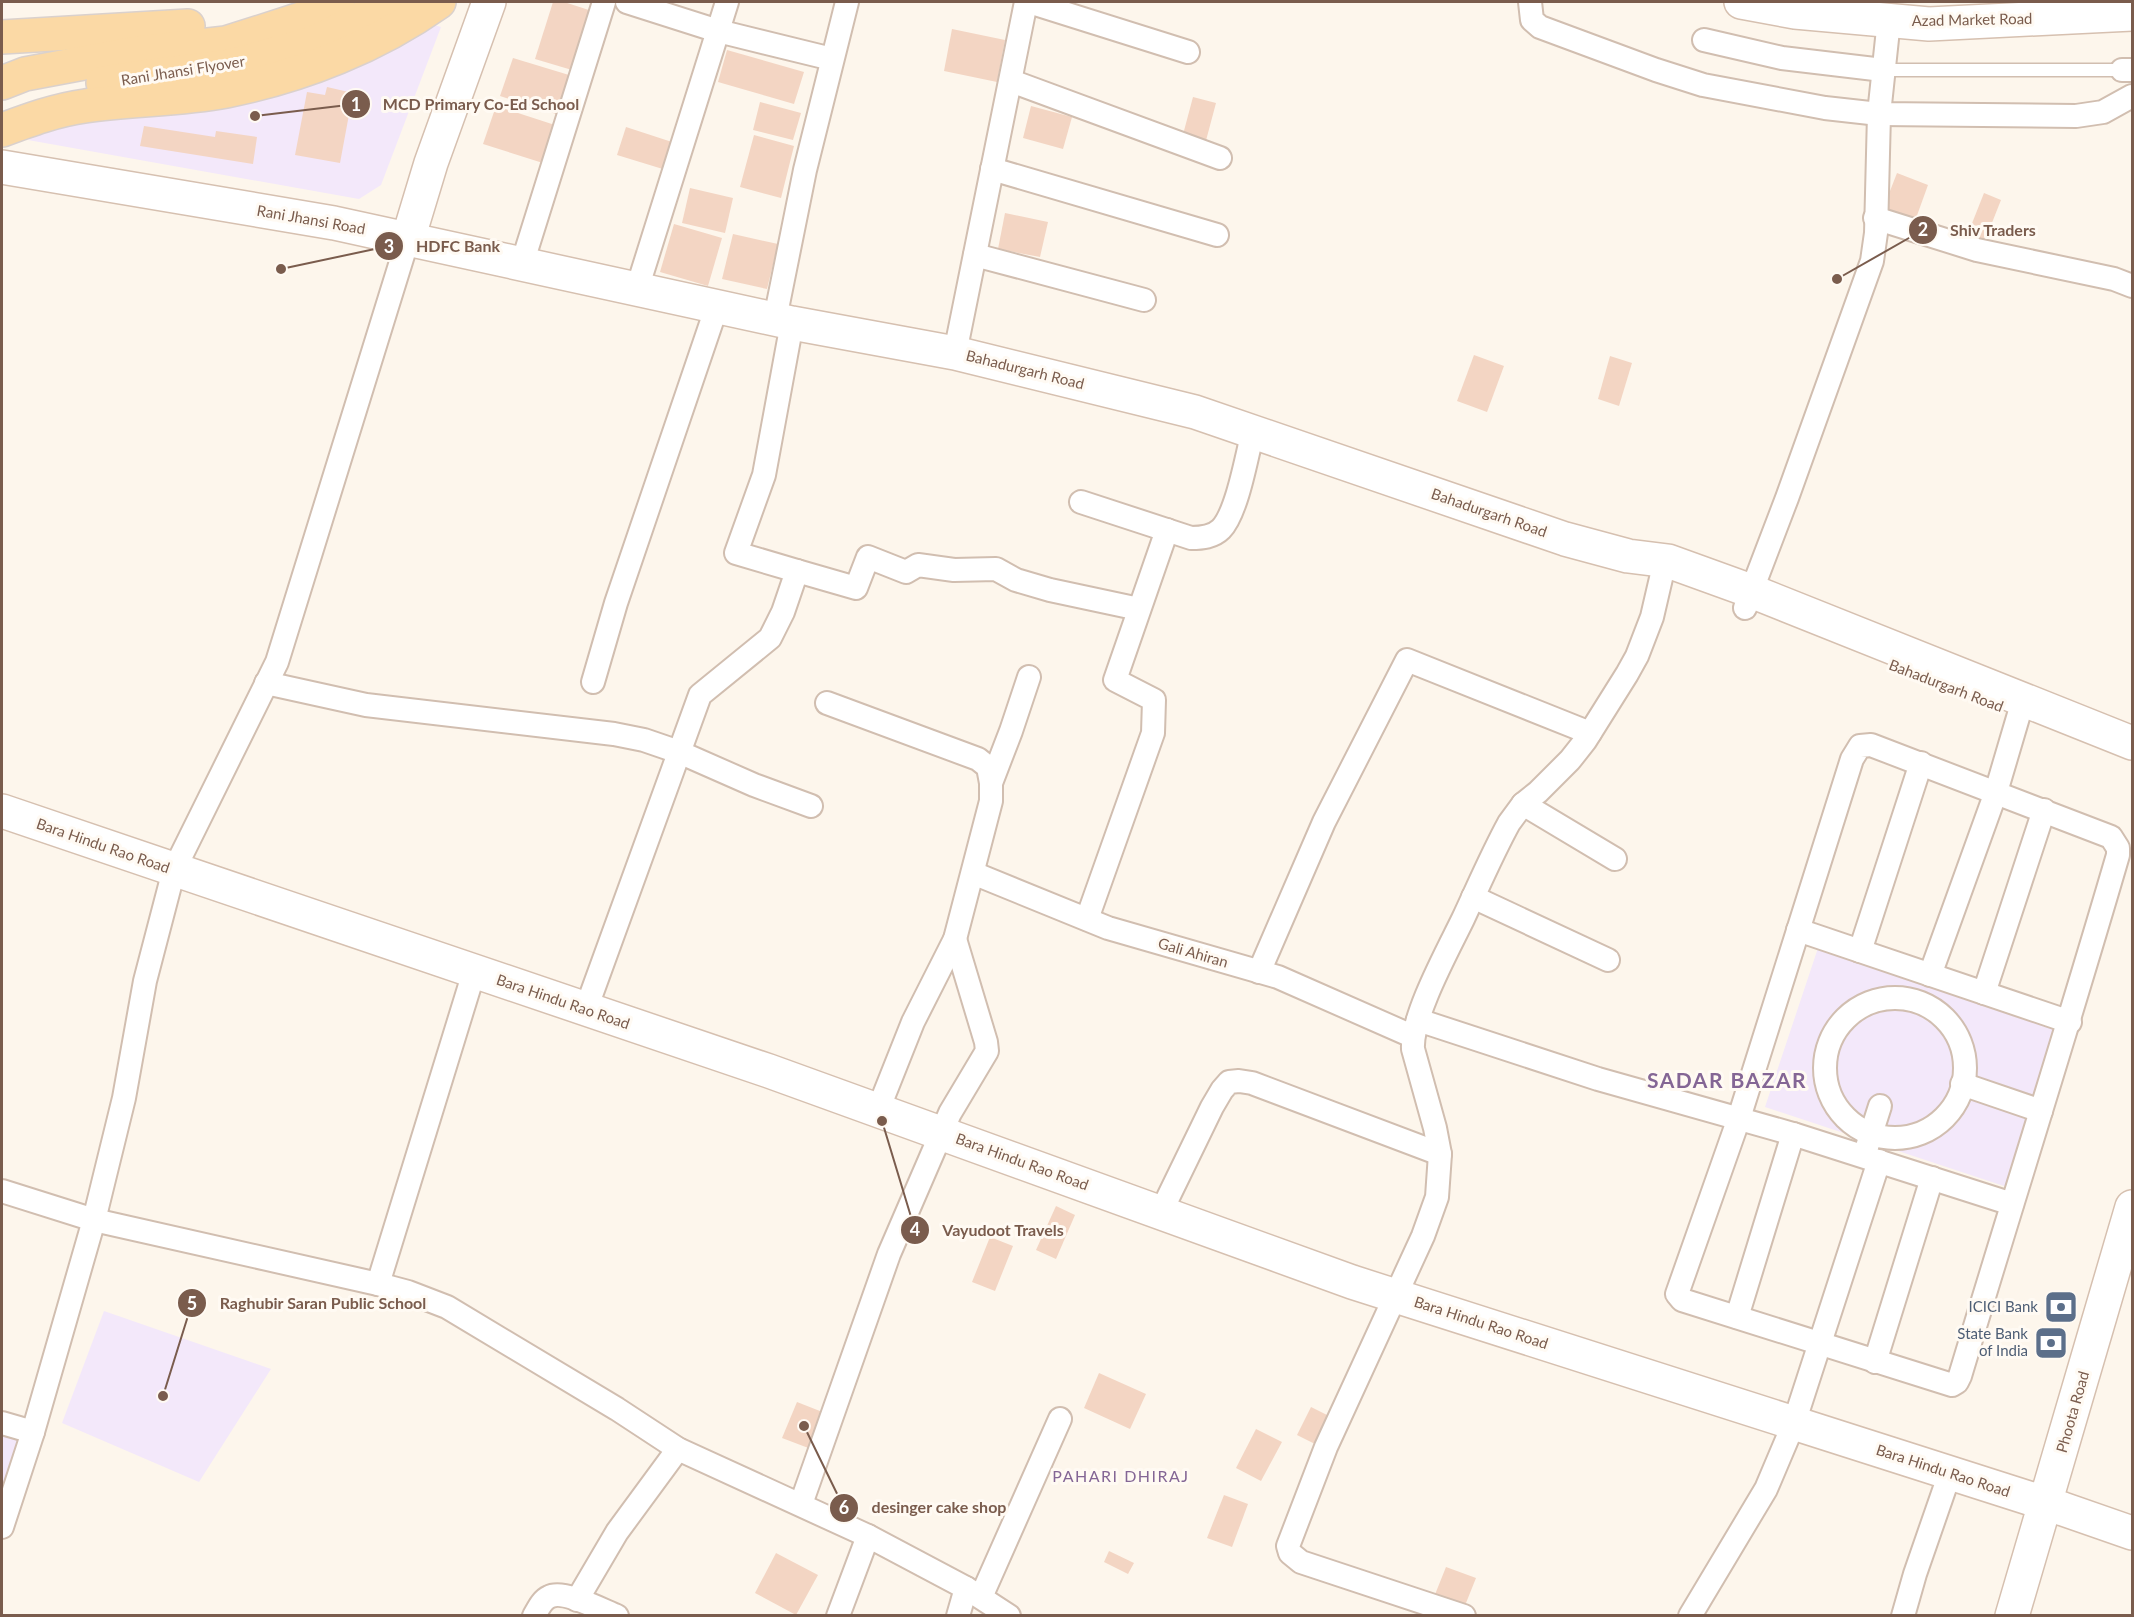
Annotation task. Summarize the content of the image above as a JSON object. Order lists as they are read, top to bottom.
{
  "streets": {
    "main road": ["Rani Jhansi Flyover"],
    "street": [
      "Azad Market Road",
      "Rani Jhansi Road",
      "Bahadurgarh Road",
      "Bara Hindu Rao Road",
      "Gali Ahiran",
      "Phoota Road"
    ]
  },
  "crossings": [
    ["Rani Jhansi Road", "Bahadurgarh Road"],
    ["Bara Hindu Rao Road", "Phoota Road"]
  ],
  "districts": ["SADAR BAZAR", "PAHARI DHIRAJ"],
  "places": {
    "other": [
      "MCD Primary Co-Ed School",
      "HDFC Bank",
      "Shiv Traders",
      "Vayudoot Travels",
      "Raghubir Saran Public School",
      "desinger cake shop"
    ],
    "bank": ["ICICI Bank", "State Bank of India"]
  }
}
